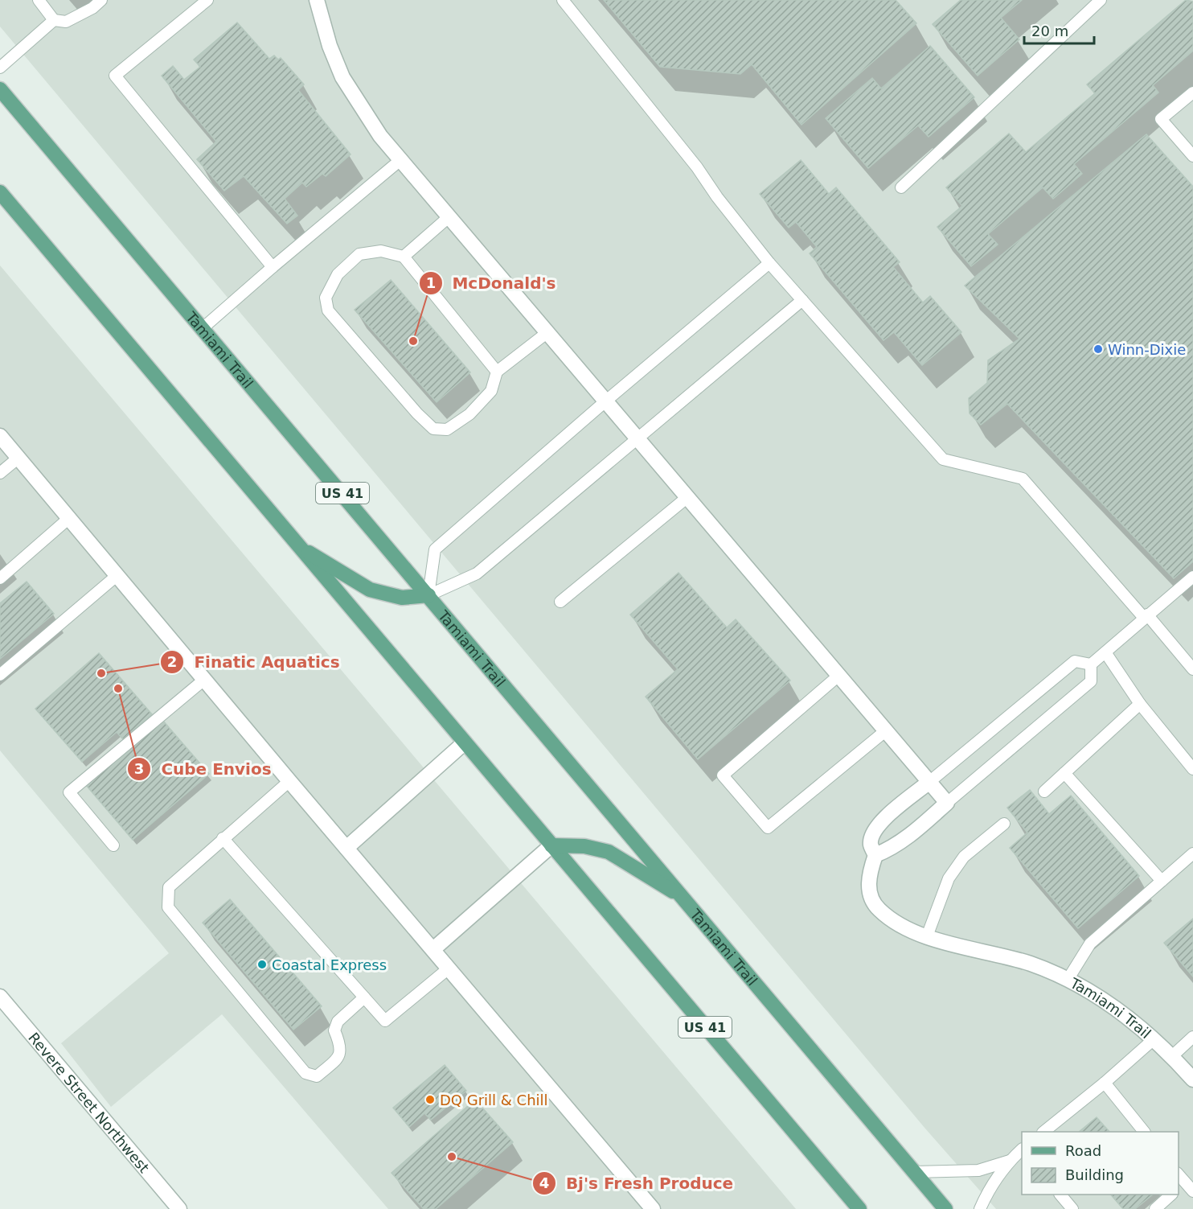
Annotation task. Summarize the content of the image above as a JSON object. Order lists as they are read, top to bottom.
{
  "streets": {
    "main road": ["Tamiami Trail", "US 41"],
    "street": ["Revere Street Northwest"]
  },
  "places": [
    "McDonald's",
    "Winn-Dixie",
    "Finatic Aquatics",
    "Cube Envios",
    "Coastal Express",
    "DQ Grill & Chill",
    "Bj's Fresh Produce"
  ],
  "legend": ["Road", "Building"],
  "scale_bar": "20 m"
}
